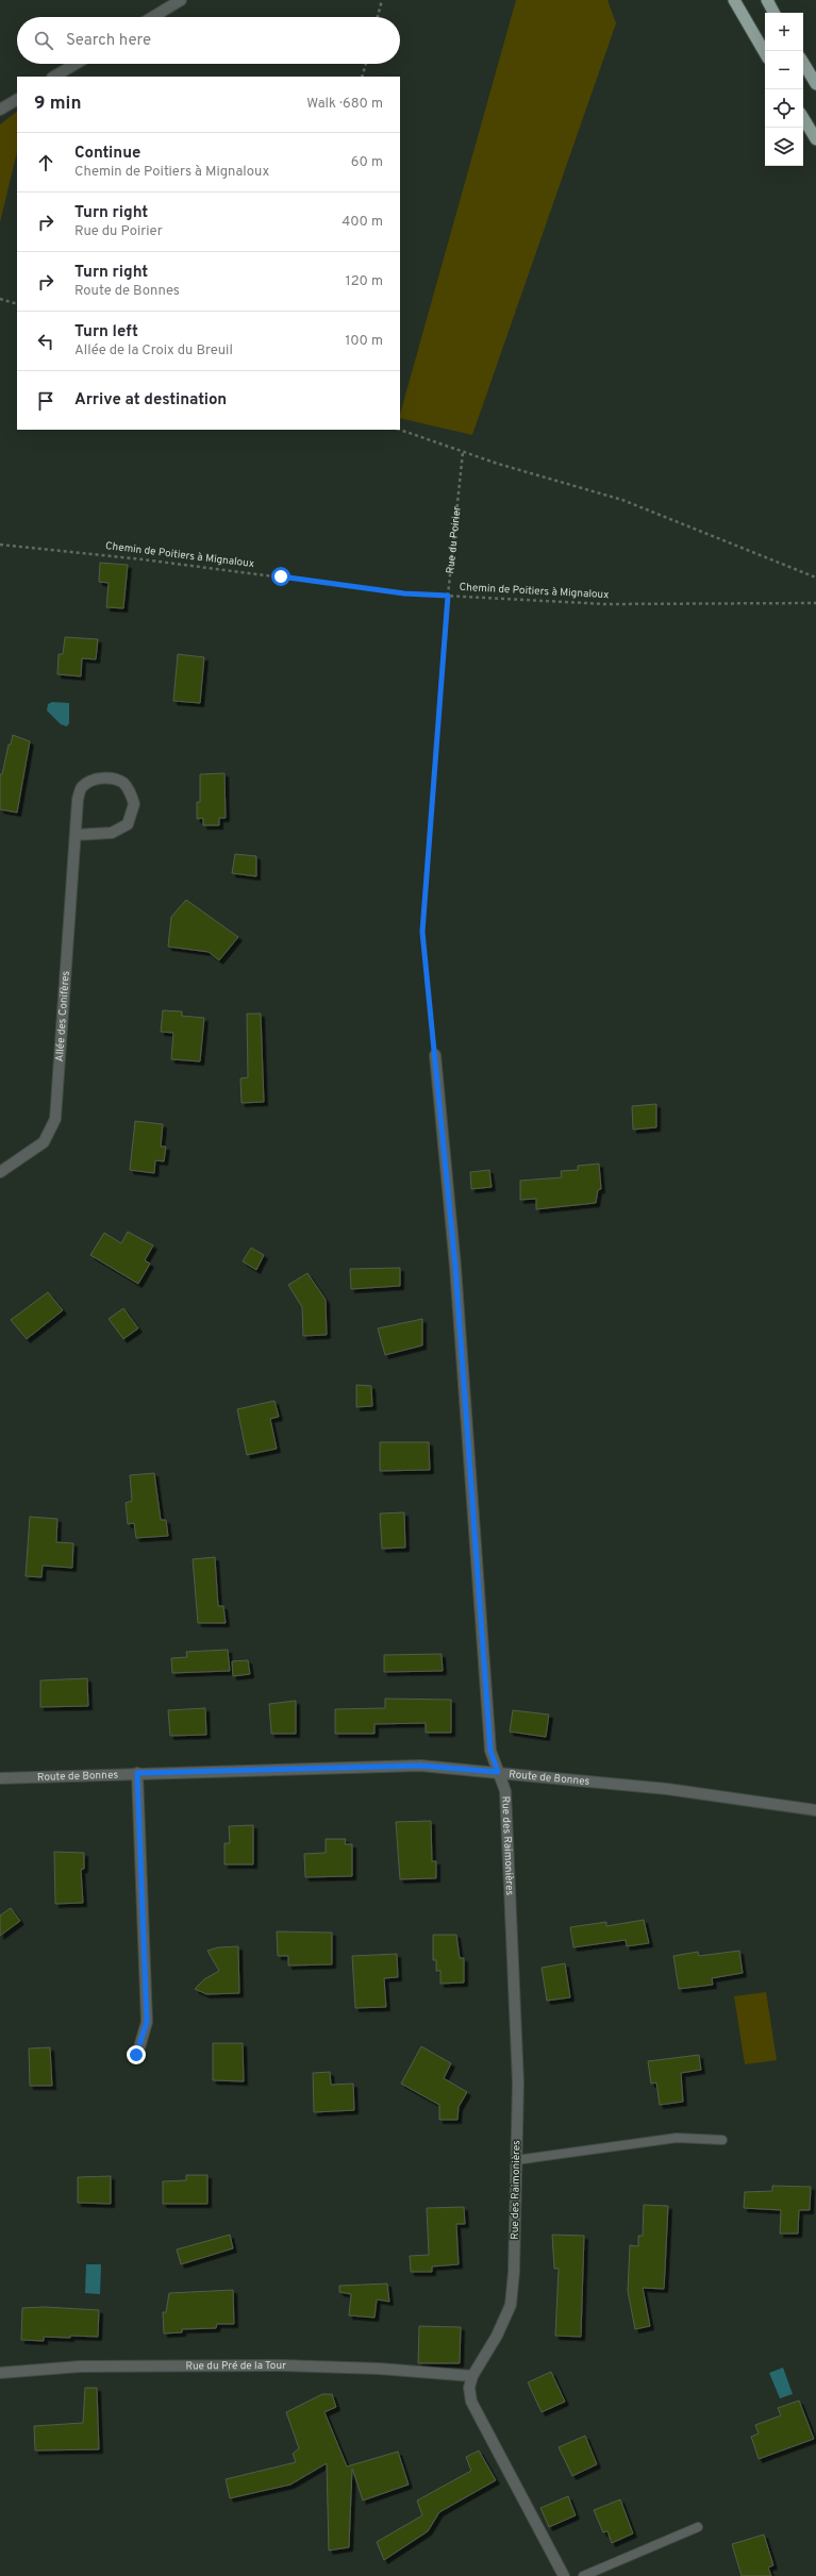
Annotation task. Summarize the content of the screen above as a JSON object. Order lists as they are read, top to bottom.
{
  "streets": {
    "street": [
      "Allée des Conifères",
      "Route de Bonnes",
      "Rue des Raimonières",
      "Rue du Pré de la Tour"
    ],
    "path": ["Rue du Poirier", "Chemin de Poitiers à Mignaloux"]
  },
  "crossings": [
    ["Rue du Poirier", "Chemin de Poitiers à Mignaloux"],
    ["Route de Bonnes", "Rue des Raimonières"],
    ["Rue des Raimonières", "Rue du Pré de la Tour"]
  ],
  "page": {
    "map_buttons": ["+", "−"],
    "search": "Search here",
    "heading": ["9 min", "Walk · 680 m"],
    "list": [
      ["Continue", "Chemin de Poitiers à Mignaloux", "60 m"],
      ["Turn right", "Rue du Poirier", "400 m"],
      ["Turn right", "Route de Bonnes", "120 m"],
      ["Turn left", "Allée de la Croix du Breuil", "100 m"],
      "Arrive at destination"
    ]
  }
}
